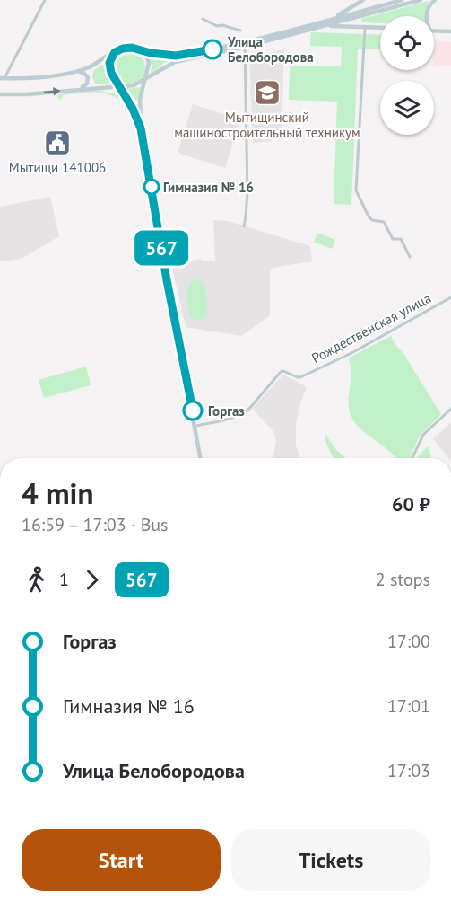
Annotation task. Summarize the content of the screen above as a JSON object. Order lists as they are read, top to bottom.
{
  "streets": {
    "street": ["Рождественская улица"]
  },
  "places": {
    "other": ["Улица Белобородова", "Гимназия № 16", "Горгаз"],
    "school or university": ["Мытищинский машиностроительный техникум"],
    "public building": ["Мытищи 141006"]
  },
  "lines": ["bus line 567"],
  "page": {
    "on_map": "567",
    "heading": ["4 min", "16:59 – 17:03 · Bus", "60 ₽"],
    "legs": ["1", "567", "2 stops"],
    "list": [
      {
        "name": "Горгаз",
        "value": "17:00"
      },
      {
        "name": "Гимназия № 16",
        "value": "17:01"
      },
      {
        "name": "Улица Белобородова",
        "value": "17:03"
      }
    ],
    "buttons": ["Start", "Tickets"]
  }
}
